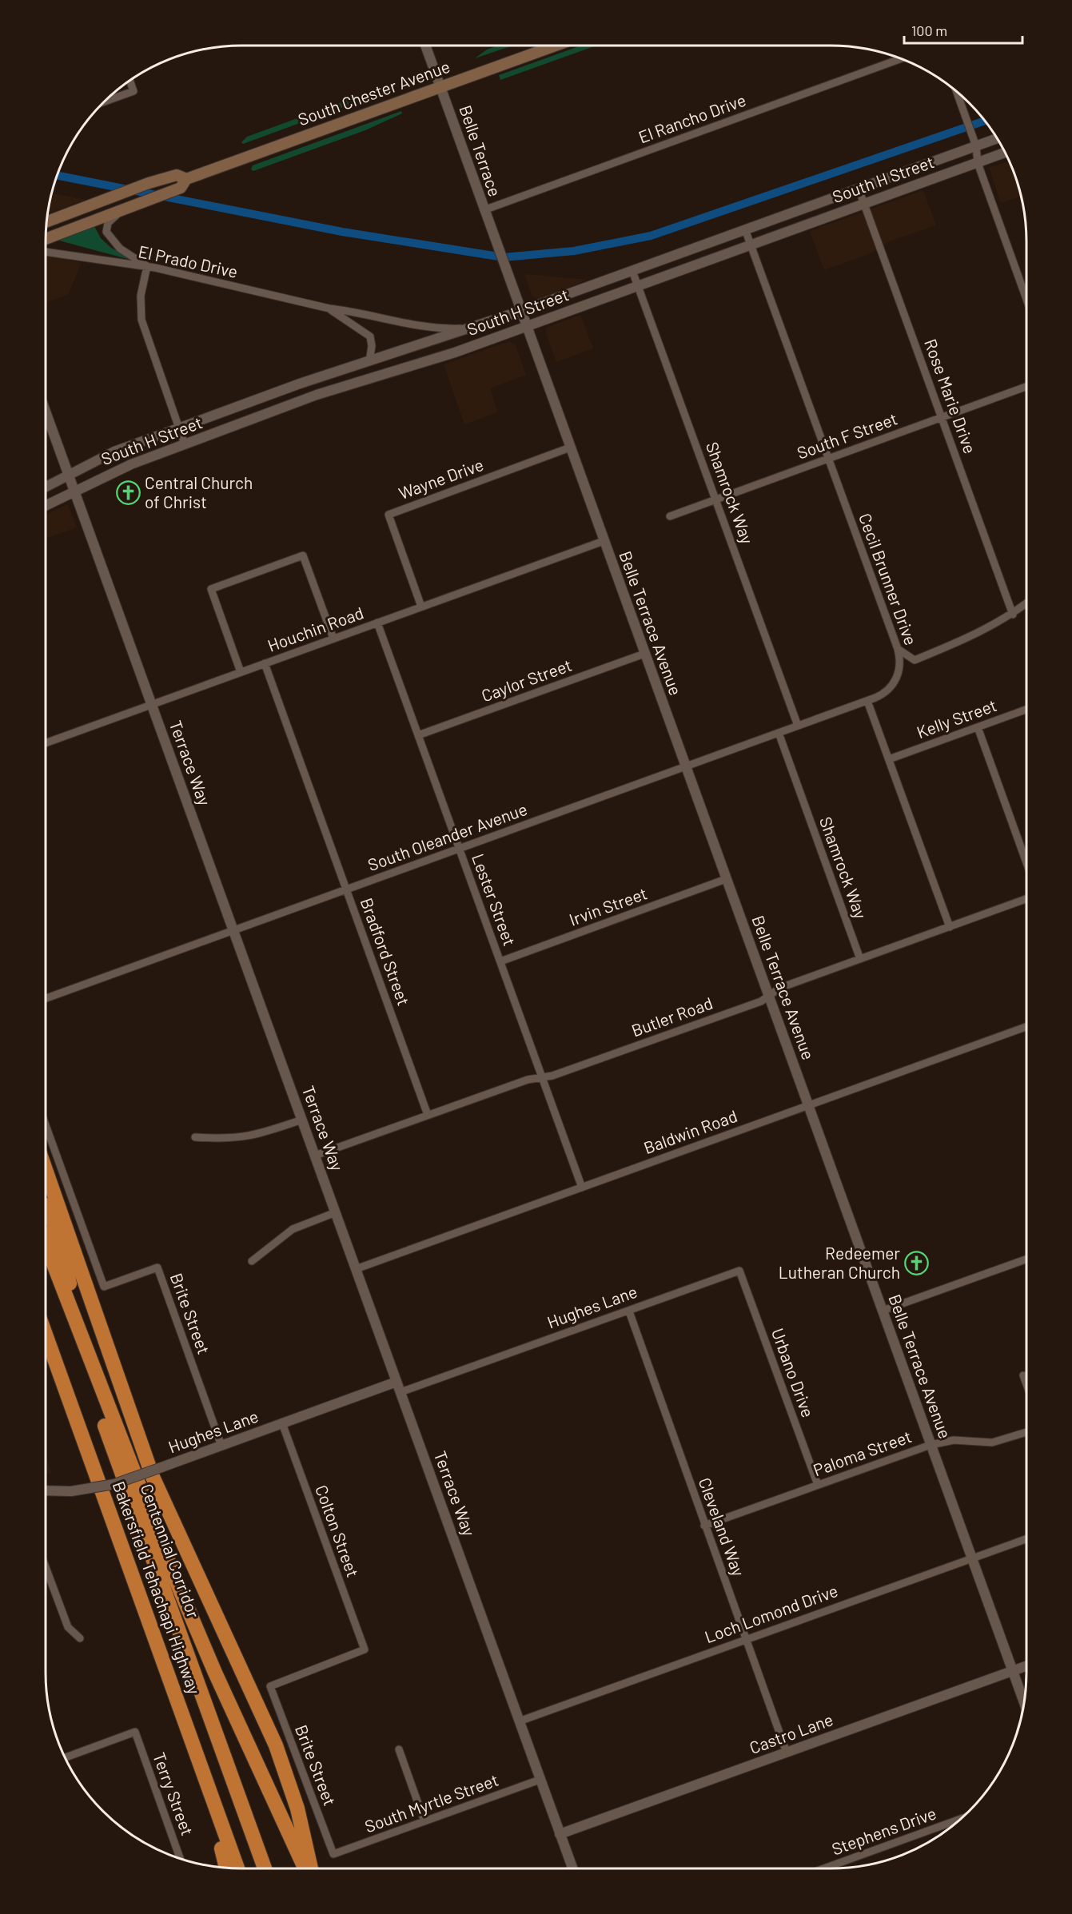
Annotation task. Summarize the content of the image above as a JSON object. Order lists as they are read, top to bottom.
{
  "streets": {
    "highway": ["Centennial Corridor", "Bakersfield Tehachapi Highway"],
    "main road": ["South Chester Avenue"],
    "street": [
      "El Rancho Drive",
      "Belle Terrace",
      "South H Street",
      "El Prado Drive",
      "Rose Marie Drive",
      "South F Street",
      "Wayne Drive",
      "Shamrock Way",
      "Cecil Brunner Drive",
      "Belle Terrace Avenue",
      "Houchin Road",
      "Caylor Street",
      "Kelly Street",
      "Terrace Way",
      "South Oleander Avenue",
      "Lester Street",
      "Irvin Street",
      "Bradford Street",
      "Butler Road",
      "Baldwin Road",
      "Hughes Lane",
      "Brite Street",
      "Urbano Drive",
      "Paloma Street",
      "Cleveland Way",
      "Colton Street",
      "Loch Lomond Drive",
      "Castro Lane",
      "Terry Street",
      "South Myrtle Street",
      "Stephens Drive"
    ]
  },
  "crossings": [
    ["South Chester Avenue", "Belle Terrace"],
    ["El Rancho Drive", "Belle Terrace"],
    ["Belle Terrace", "Belle Terrace Avenue"],
    ["South H Street", "El Prado Drive"],
    ["South H Street", "Rose Marie Drive"],
    ["South H Street", "Shamrock Way"],
    ["South H Street", "Cecil Brunner Drive"],
    ["South H Street", "Belle Terrace Avenue"],
    ["South H Street", "Terrace Way"],
    ["Rose Marie Drive", "South F Street"],
    ["South F Street", "Shamrock Way"],
    ["South F Street", "Cecil Brunner Drive"],
    ["Wayne Drive", "Belle Terrace Avenue"],
    ["Wayne Drive", "Houchin Road"],
    ["Shamrock Way", "South Oleander Avenue"],
    ["Shamrock Way", "Butler Road"],
    ["Cecil Brunner Drive", "South Oleander Avenue"],
    ["Belle Terrace Avenue", "Houchin Road"],
    ["Belle Terrace Avenue", "Caylor Street"],
    ["Belle Terrace Avenue", "South Oleander Avenue"],
    ["Belle Terrace Avenue", "Irvin Street"],
    ["Belle Terrace Avenue", "Butler Road"],
    ["Belle Terrace Avenue", "Baldwin Road"],
    ["Belle Terrace Avenue", "Paloma Street"],
    ["Belle Terrace Avenue", "Loch Lomond Drive"],
    ["Belle Terrace Avenue", "Castro Lane"],
    ["Houchin Road", "Terrace Way"],
    ["Houchin Road", "Lester Street"],
    ["Houchin Road", "Bradford Street"],
    ["Caylor Street", "Lester Street"],
    ["Terrace Way", "South Oleander Avenue"],
    ["Terrace Way", "Butler Road"],
    ["Terrace Way", "Baldwin Road"],
    ["Terrace Way", "Hughes Lane"],
    ["Terrace Way", "Loch Lomond Drive"],
    ["Terrace Way", "Castro Lane"],
    ["Terrace Way", "South Myrtle Street"],
    ["South Oleander Avenue", "Lester Street"],
    ["South Oleander Avenue", "Bradford Street"],
    ["Lester Street", "Irvin Street"],
    ["Lester Street", "Butler Road"],
    ["Lester Street", "Baldwin Road"],
    ["Bradford Street", "Butler Road"],
    ["Hughes Lane", "Brite Street"],
    ["Hughes Lane", "Urbano Drive"],
    ["Hughes Lane", "Cleveland Way"],
    ["Hughes Lane", "Colton Street"],
    ["Brite Street", "Colton Street"],
    ["Brite Street", "South Myrtle Street"],
    ["Urbano Drive", "Paloma Street"],
    ["Paloma Street", "Cleveland Way"],
    ["Cleveland Way", "Loch Lomond Drive"],
    ["Cleveland Way", "Castro Lane"]
  ],
  "places": {
    "church": ["Central Church of Christ", "Redeemer Lutheran Church"]
  },
  "scale_bar": "100 m"
}
